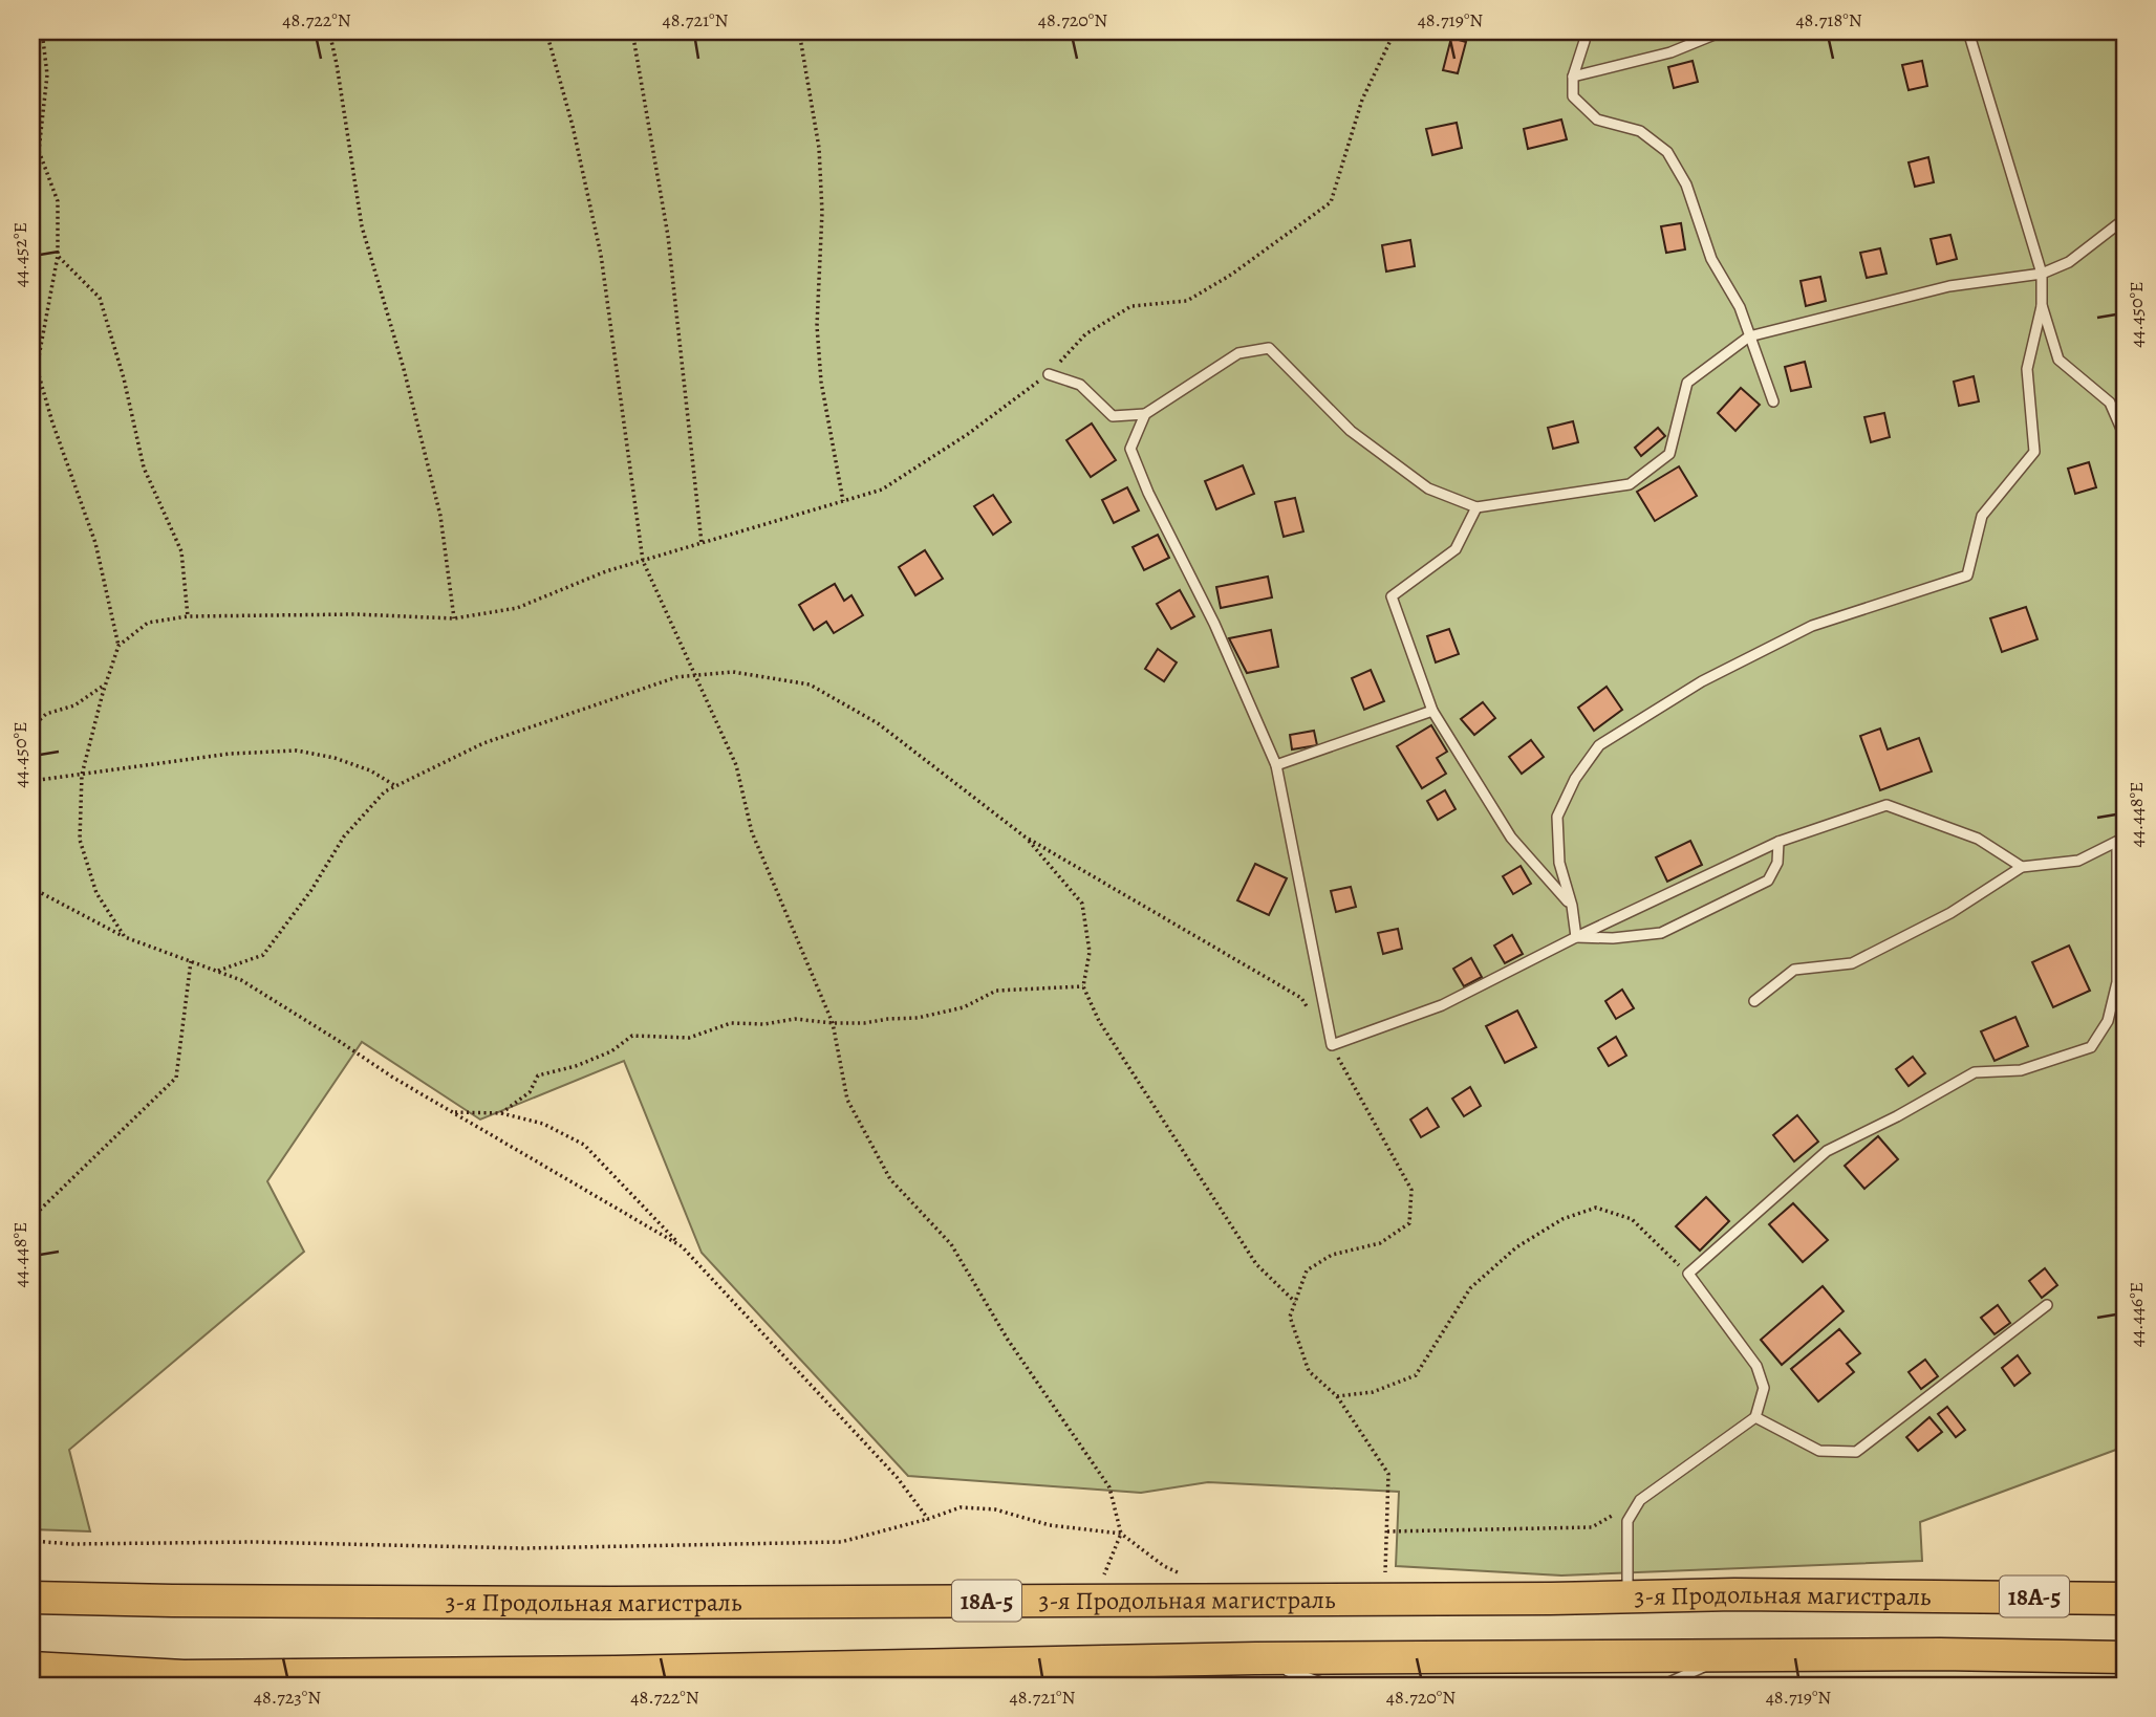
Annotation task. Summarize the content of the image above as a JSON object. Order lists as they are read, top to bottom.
{
  "streets": {
    "highway": ["3-я Продольная магистраль", "18А-5"]
  },
  "coordinates": [
    "48.722°N",
    "48.721°N",
    "48.720°N",
    "48.719°N",
    "48.718°N",
    "44.452°E",
    "44.450°E",
    "44.448°E",
    "44.446°E",
    "48.723°N"
  ]
}
